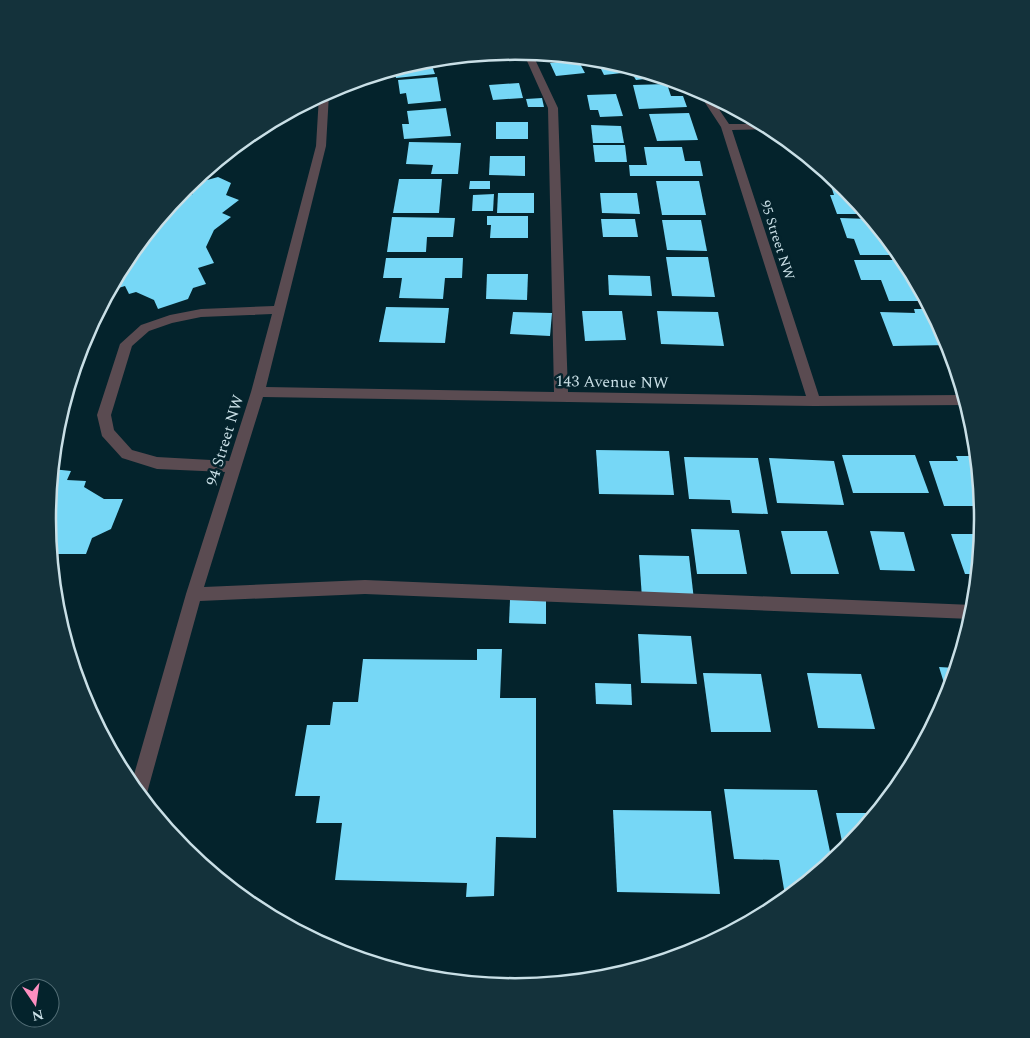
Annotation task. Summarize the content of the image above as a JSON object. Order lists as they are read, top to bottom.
{
  "streets": {
    "street": ["95 Street NW", "143 Avenue NW", "94 Street NW"]
  },
  "crossings": [
    ["95 Street NW", "143 Avenue NW"],
    ["143 Avenue NW", "94 Street NW"]
  ],
  "north": "bottom"
}
